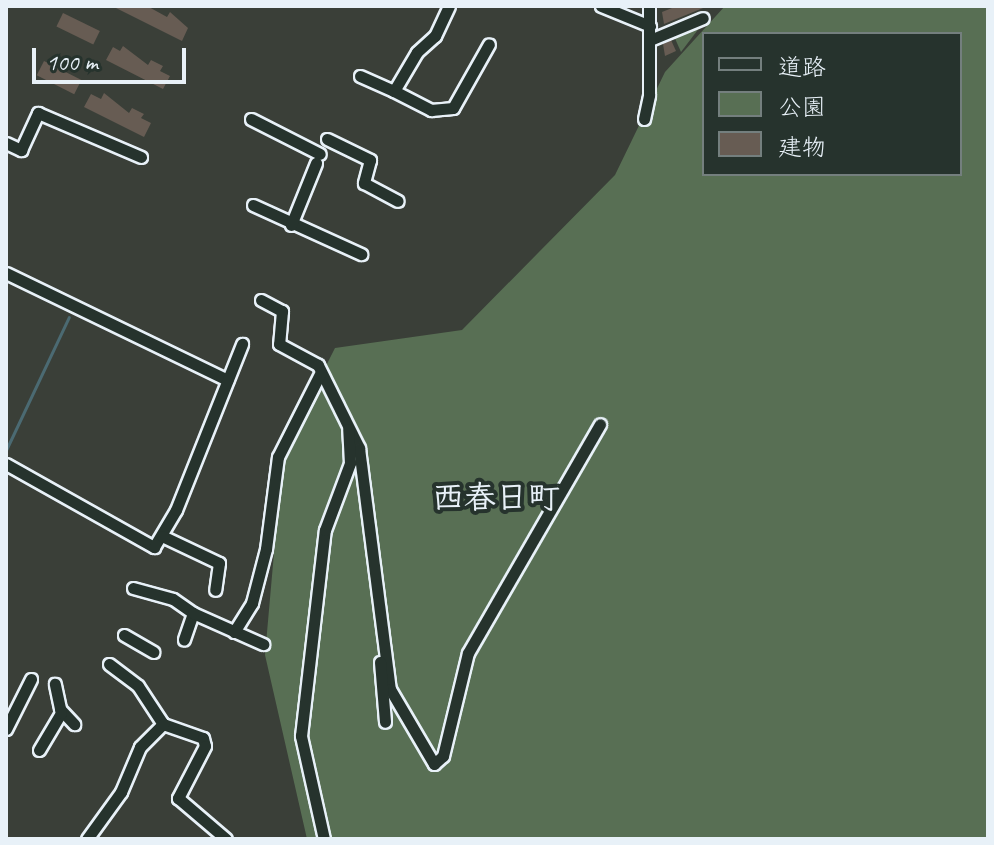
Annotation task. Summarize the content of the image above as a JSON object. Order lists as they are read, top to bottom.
{
  "districts": ["西春日町"],
  "legend": ["道路", "公園", "建物"],
  "scale_bar": "100 m"
}
